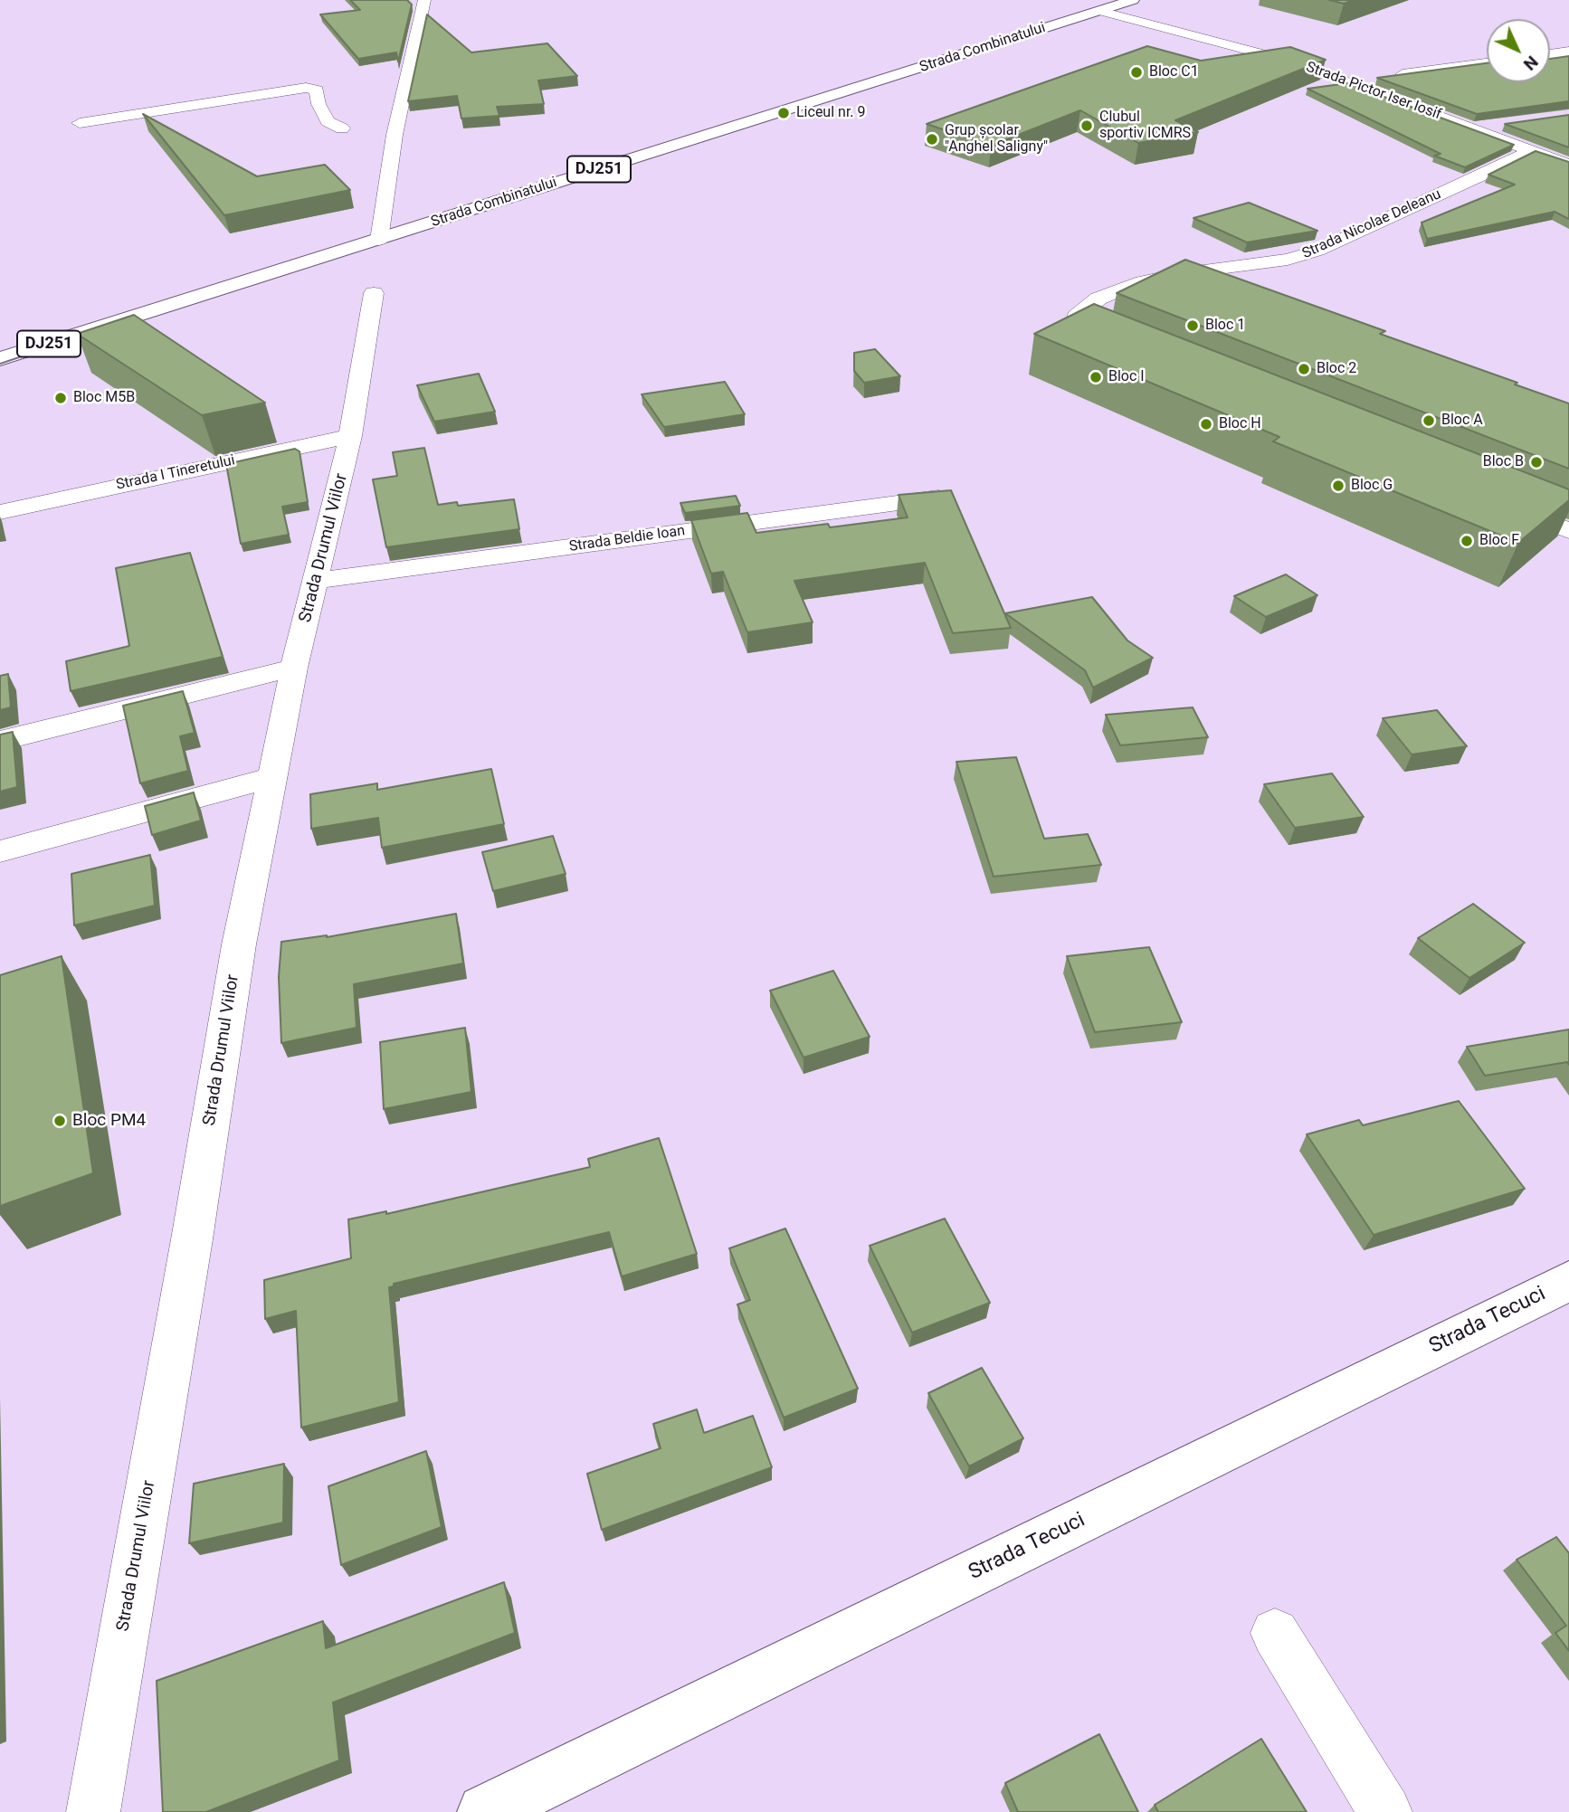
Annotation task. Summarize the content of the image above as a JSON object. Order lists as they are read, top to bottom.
{
  "streets": {
    "main road": ["Strada Combinatului", "DJ251", "Strada Tecuci"],
    "street": [
      "Strada Pictor Iser Iosif",
      "Strada Nicolae Deleanu",
      "Strada I Tineretului",
      "Strada Beldie Ioan",
      "Strada Drumul Viilor"
    ]
  },
  "crossings": [
    ["Strada Combinatului", "Strada Pictor Iser Iosif"],
    ["Strada Pictor Iser Iosif", "Strada Nicolae Deleanu"],
    ["Strada I Tineretului", "Strada Drumul Viilor"],
    ["Strada Beldie Ioan", "Strada Drumul Viilor"]
  ],
  "places": [
    "Bloc C1",
    "Liceul nr. 9",
    "Clubul sportiv ICMRS",
    "Grup școlar \"Anghel Saligny\"",
    "Bloc 1",
    "Bloc 2",
    "Bloc I",
    "Bloc M5B",
    "Bloc A",
    "Bloc H",
    "Bloc B",
    "Bloc G",
    "Bloc F",
    "Bloc PM4"
  ],
  "north": "bottom right"
}
